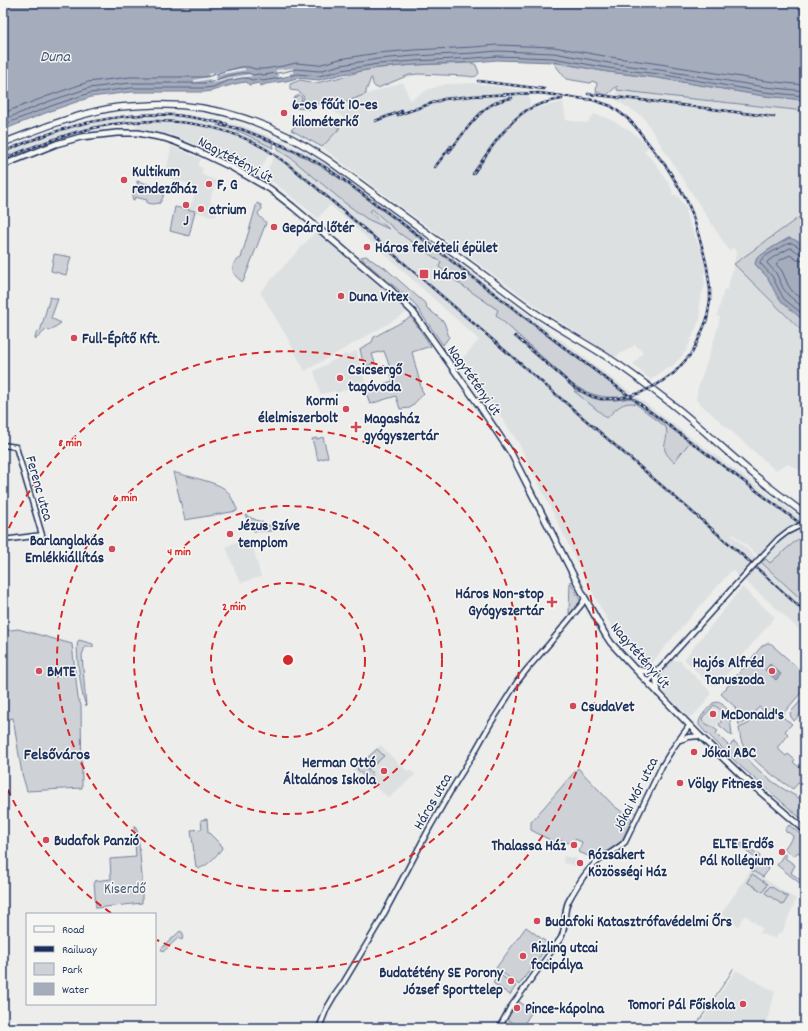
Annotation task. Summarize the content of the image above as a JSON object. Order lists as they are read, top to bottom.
{
  "streets": {
    "main road": ["Nagytétényi út"],
    "street": ["Ferenc utca", "Jókai Mór utca", "Háros utca"]
  },
  "crossings": [
    ["Nagytétényi út", "Jókai Mór utca"],
    ["Nagytétényi út", "Háros utca"]
  ],
  "districts": ["Felsőváros"],
  "water": ["Duna"],
  "parks": ["Kiserdő"],
  "places": {
    "other": [
      "6-os főút 10-es kilométerkő",
      "Kultikum rendezőház",
      "F, G",
      "J",
      "atrium",
      "Gepárd lőtér",
      "Háros felvételi épület",
      "Duna Vitex",
      "Full-Építő Kft.",
      "Csicsergő tagóvoda",
      "Kormi élelmiszerbolt",
      "Jézus Szíve templom",
      "Barlanglakás Emlékkiállítás",
      "BMTE",
      "Hajós Alfréd Tanuszoda",
      "CsudaVet",
      "McDonald's",
      "Jókai ABC",
      "Herman Ottó Általános Iskola",
      "Völgy Fitness",
      "Budafok Panzió",
      "Thalassa Ház",
      "ELTE Erdős Pál Kollégium",
      "Rózsakert Közösségi Ház",
      "Budafoki Katasztrófavédelmi Őrs",
      "Rizling utcai focipálya",
      "Budatétény SE Porony József Sporttelep",
      "Tomori Pál Főiskola",
      "Pince-kápolna"
    ],
    "transit": ["Háros"],
    "health": ["Magasház gyógyszertár", "Háros Non-stop Gyógyszertár"]
  },
  "legend": [
    "Road",
    "Railway",
    "Park",
    "Water"
  ],
  "rings": [
    "8 min",
    "6 min",
    "4 min",
    "2 min"
  ]
}
